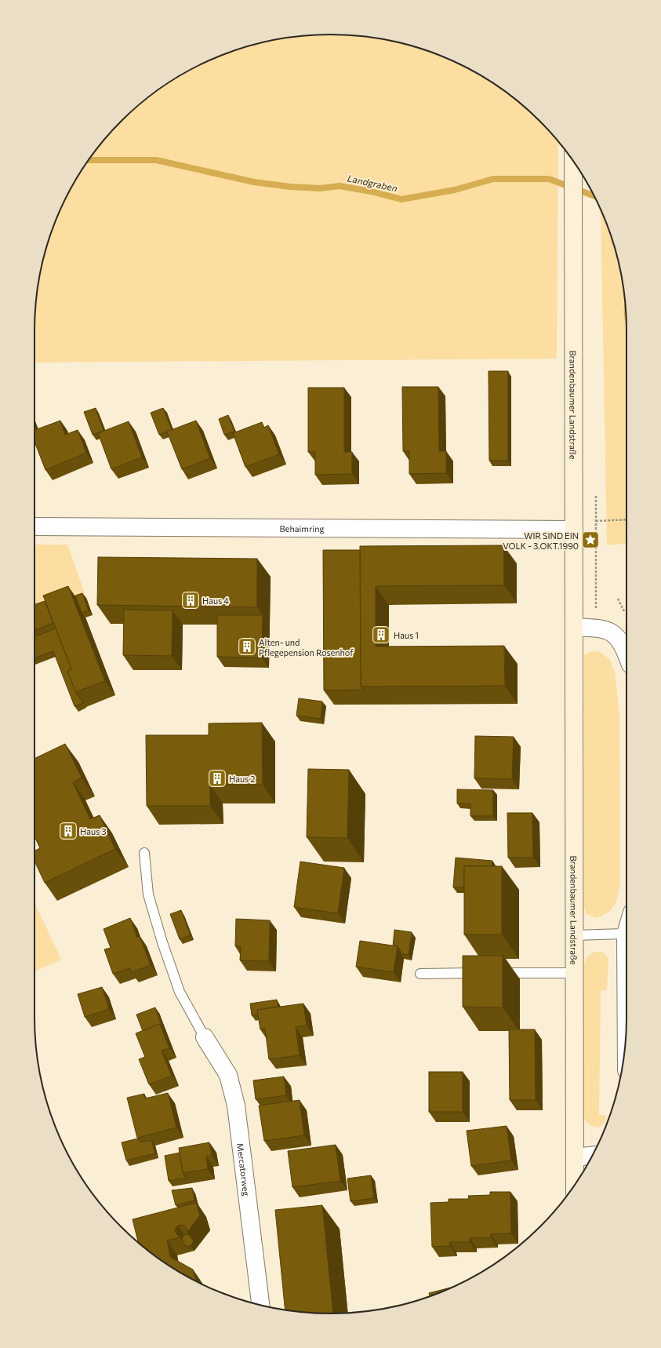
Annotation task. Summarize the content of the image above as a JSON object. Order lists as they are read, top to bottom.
{
  "streets": {
    "main road": ["Brandenbaumer Landstraße"],
    "street": ["Behaimring", "Mercatorweg"]
  },
  "crossings": [
    ["Brandenbaumer Landstraße", "Behaimring"]
  ],
  "water": ["Landgraben"],
  "places": {
    "place": ["WIR SIND EIN VOLK - 3.OKT.1990"],
    "building": [
      "Haus 4",
      "Haus 1",
      "Alten- und Pflegepension Rosenhof",
      "Haus 2",
      "Haus 3"
    ]
  }
}
